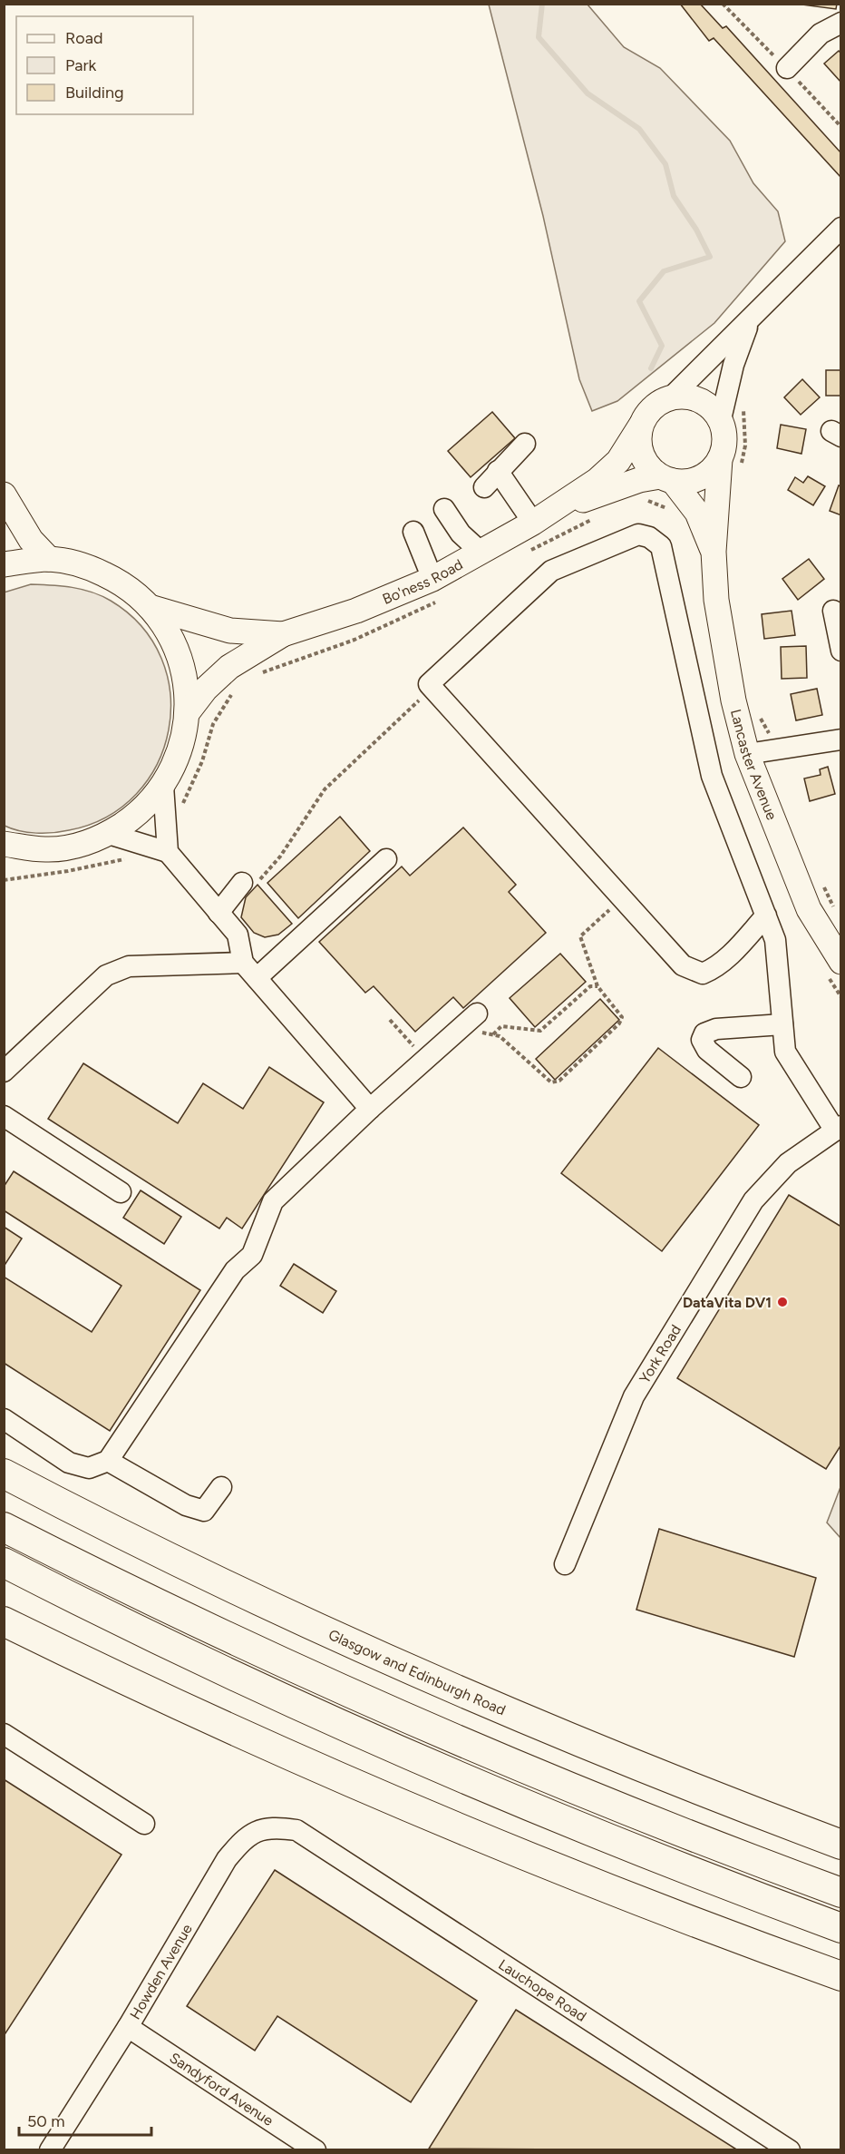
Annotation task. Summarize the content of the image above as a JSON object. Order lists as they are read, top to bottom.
{
  "streets": {
    "highway": ["Glasgow and Edinburgh Road"],
    "main road": ["Bo'ness Road", "Lancaster Avenue"],
    "street": [
      "York Road",
      "Howden Avenue",
      "Lauchope Road",
      "Sandyford Avenue"
    ]
  },
  "crossings": [
    ["Bo'ness Road", "Lancaster Avenue"],
    ["Howden Avenue", "Lauchope Road"],
    ["Howden Avenue", "Sandyford Avenue"]
  ],
  "places": ["DataVita DV1"],
  "legend": ["Road", "Park", "Building"],
  "scale_bar": "50 m"
}
